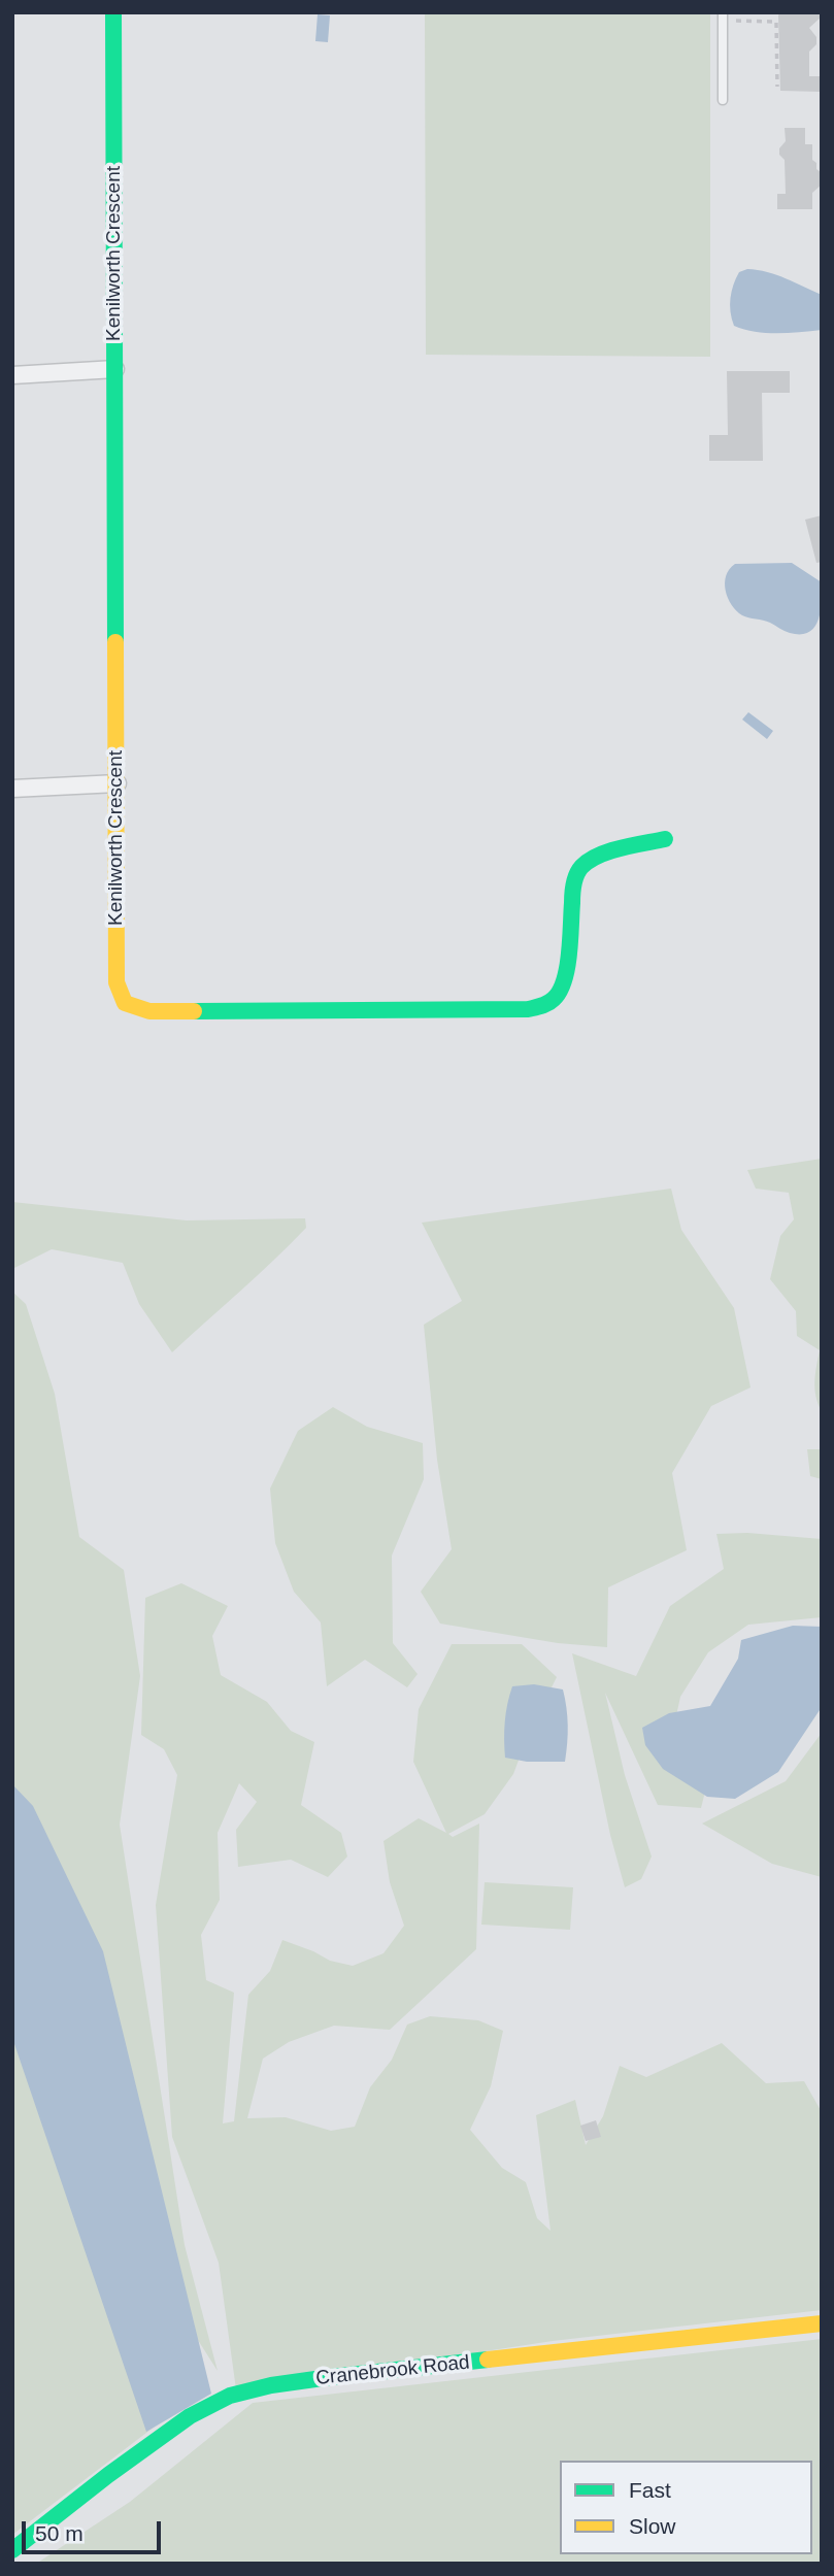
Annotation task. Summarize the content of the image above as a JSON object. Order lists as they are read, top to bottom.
{
  "streets": {
    "street": ["Kenilworth Crescent", "Cranebrook Road"]
  },
  "legend": ["Fast", "Slow"],
  "scale_bar": "50 m"
}
